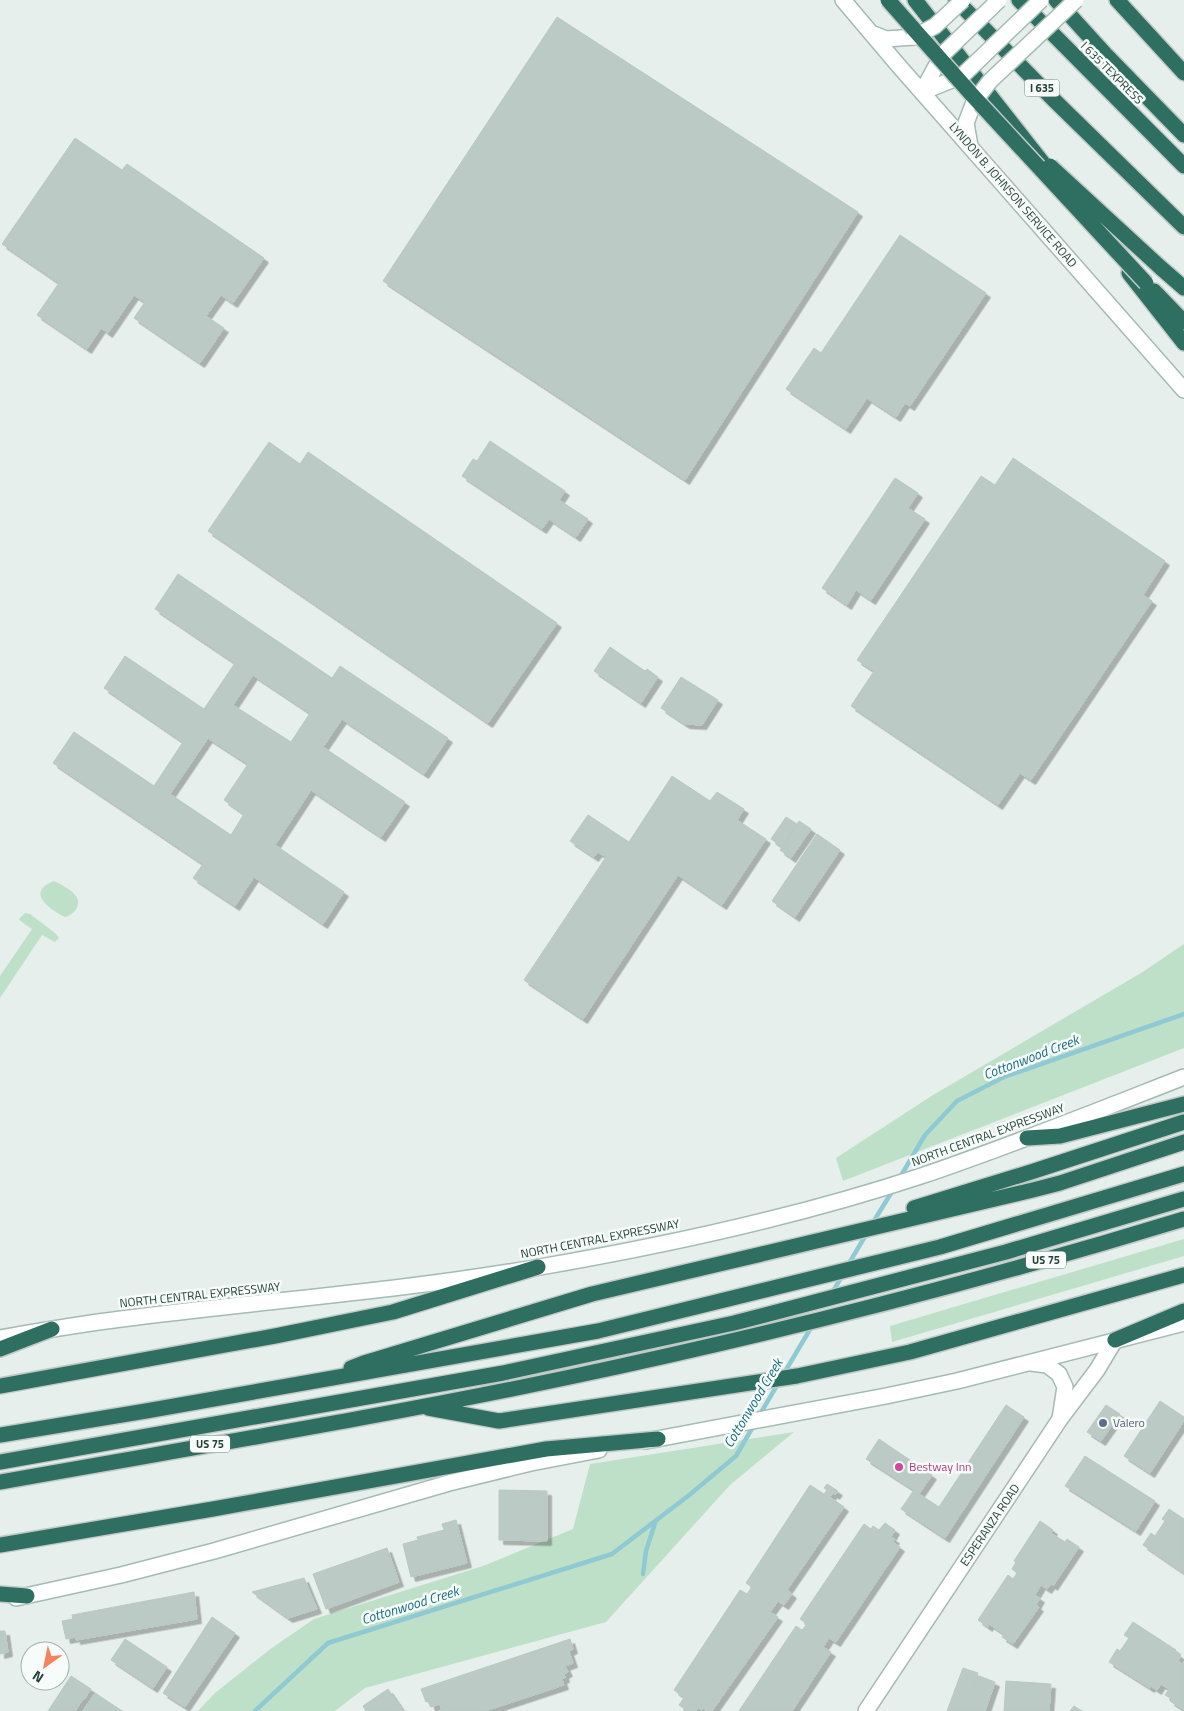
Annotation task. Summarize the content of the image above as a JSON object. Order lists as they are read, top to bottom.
{
  "streets": {
    "highway": ["I 635 TEXPRESS", "I 635", "US 75"],
    "main road": ["LYNDON B. JOHNSON SERVICE ROAD", "NORTH CENTRAL EXPRESSWAY", "ESPERANZA ROAD"]
  },
  "water": ["Cottonwood Creek"],
  "places": ["Valero", "Bestway Inn"],
  "north": "bottom left"
}
